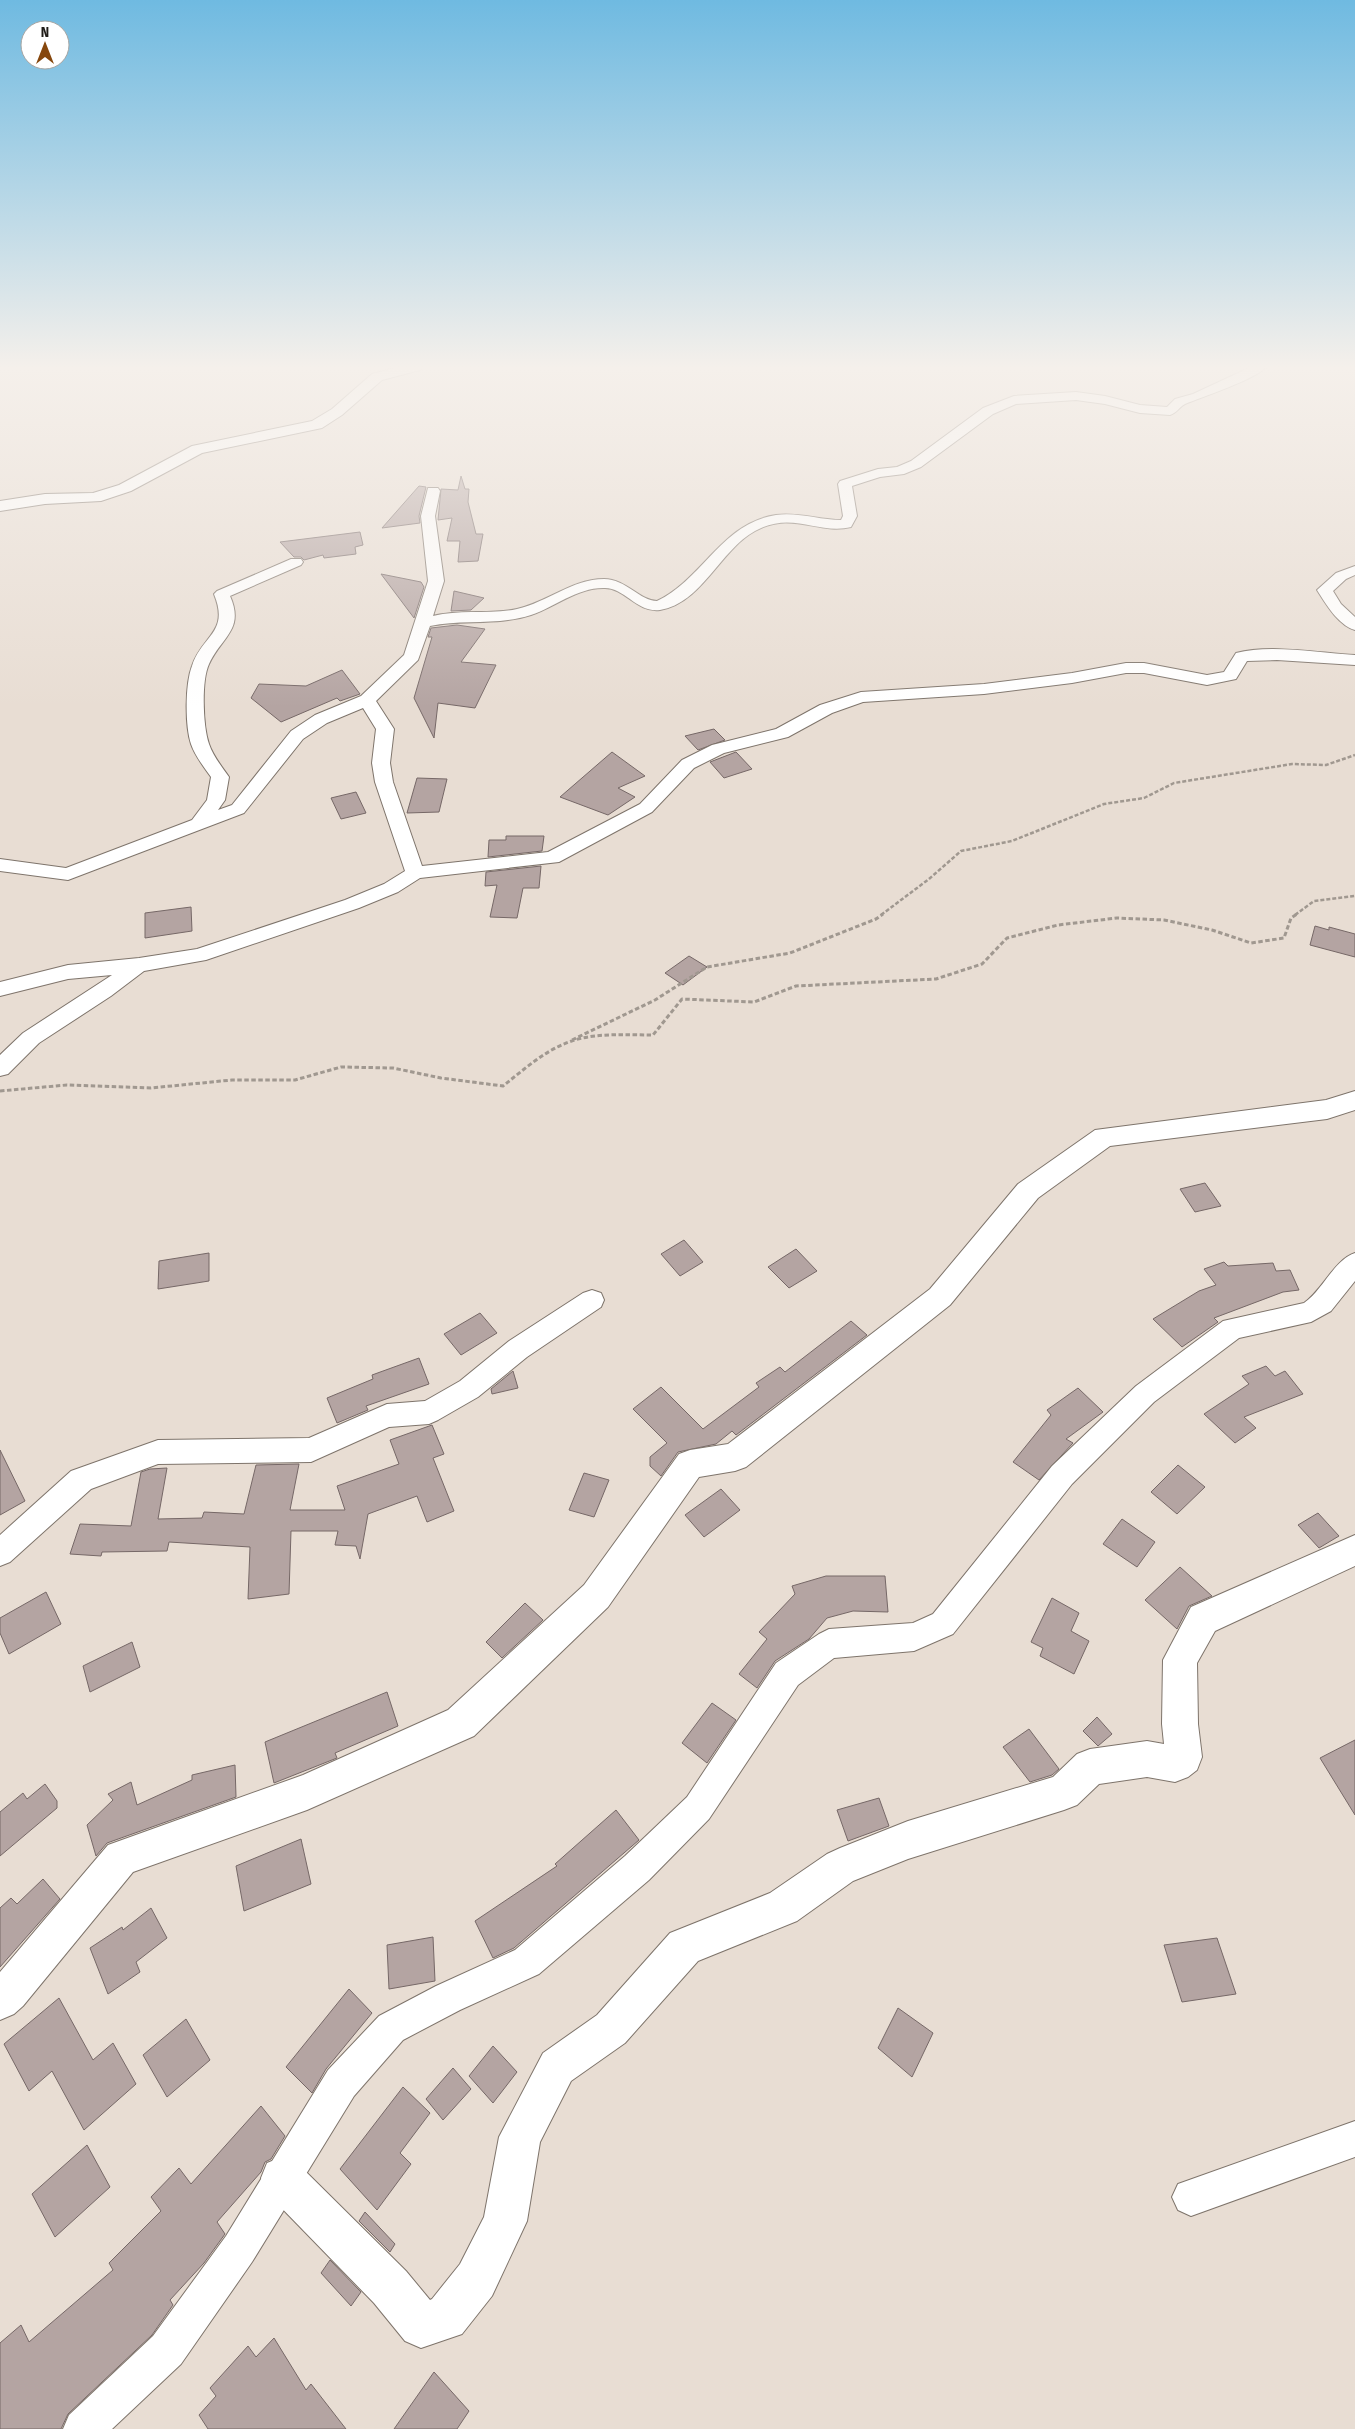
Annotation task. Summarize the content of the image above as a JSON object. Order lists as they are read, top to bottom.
{
  "north": "top"
}
